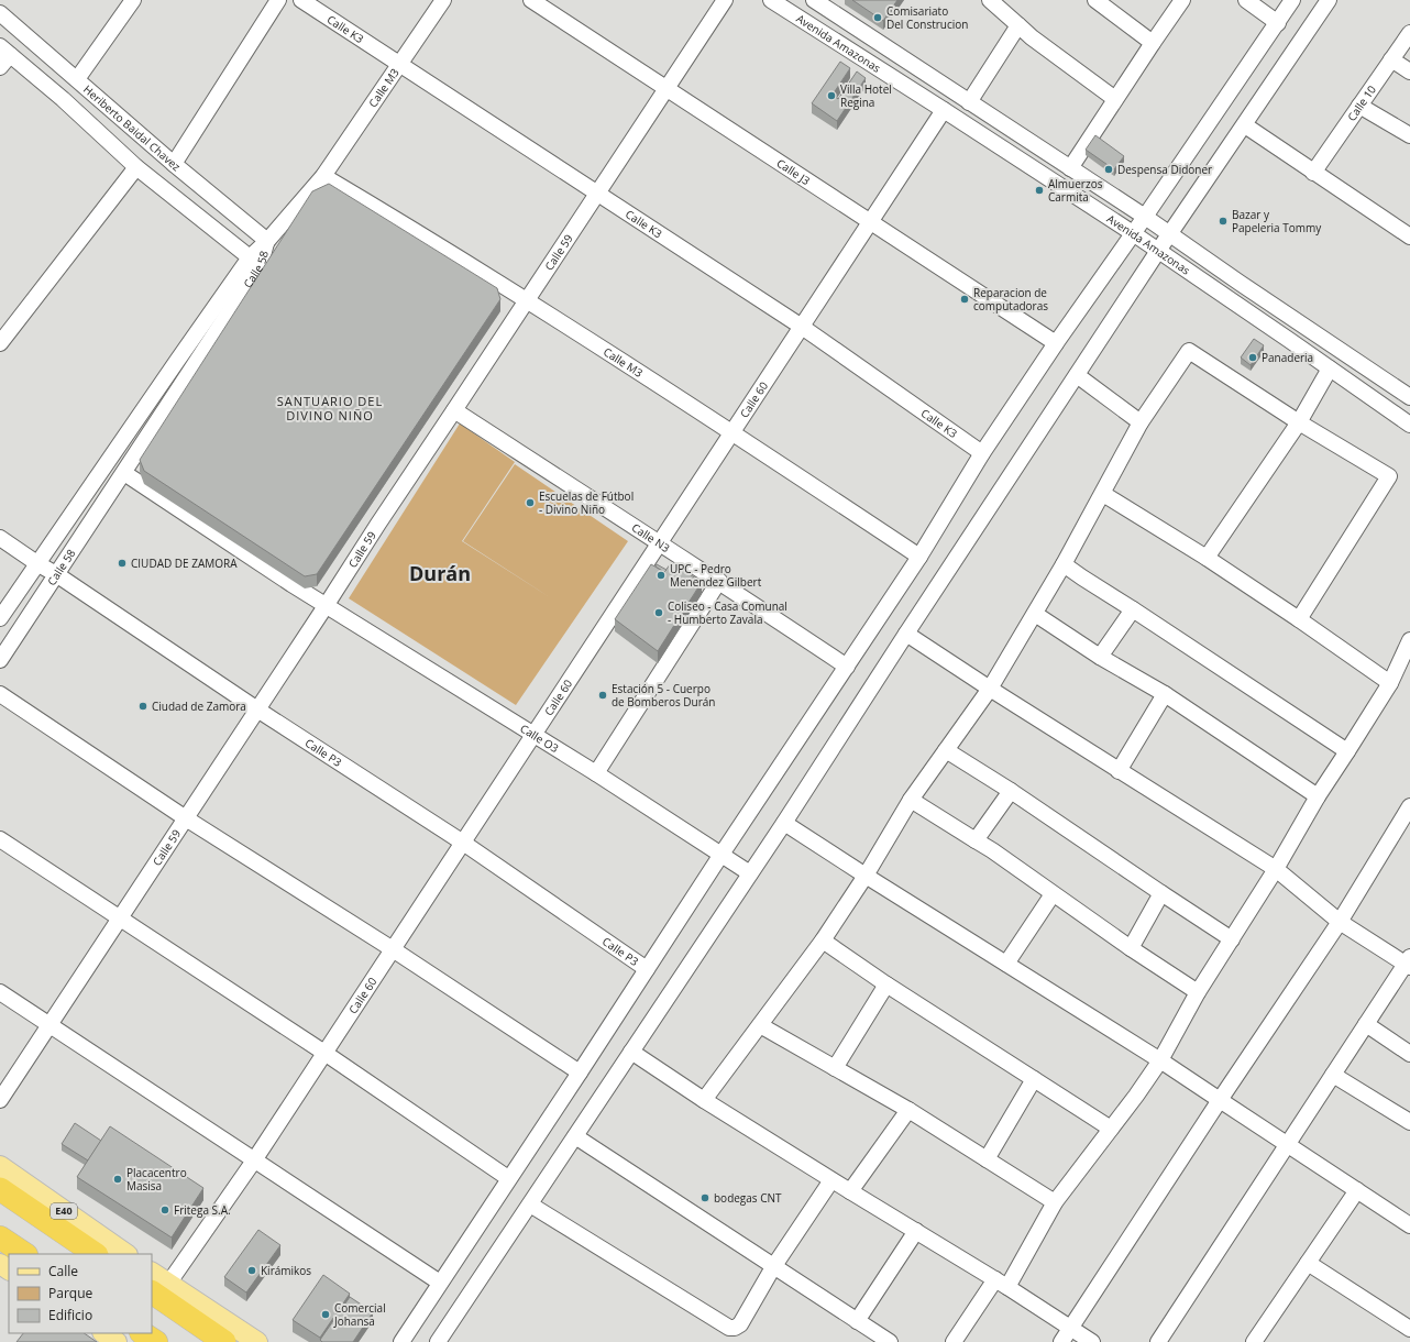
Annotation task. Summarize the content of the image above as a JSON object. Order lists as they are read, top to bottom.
{
  "streets": {
    "highway": ["E40"],
    "street": [
      "Calle K3",
      "Avenida Amazonas",
      "Calle M3",
      "Calle 10",
      "Heriberto Baidal Chavez",
      "Calle J3",
      "Calle 59",
      "Calle 58",
      "Calle 60",
      "Calle N3",
      "Calle O3",
      "Calle P3"
    ]
  },
  "crossings": [
    ["Calle K3", "Calle M3"],
    ["Calle K3", "Calle 59"],
    ["Calle K3", "Calle 60"],
    ["Avenida Amazonas", "Calle 60"],
    ["Calle M3", "Heriberto Baidal Chavez"],
    ["Calle M3", "Calle 59"],
    ["Calle M3", "Calle 58"],
    ["Calle M3", "Calle 60"],
    ["Heriberto Baidal Chavez", "Calle 58"],
    ["Calle J3", "Calle 59"],
    ["Calle J3", "Calle 60"],
    ["Calle 59", "Calle N3"],
    ["Calle 59", "Calle O3"],
    ["Calle 59", "Calle P3"],
    ["Calle 58", "Calle O3"],
    ["Calle 58", "Calle P3"],
    ["Calle 60", "Calle N3"],
    ["Calle 60", "Calle O3"],
    ["Calle 60", "Calle P3"]
  ],
  "districts": ["SANTUARIO DEL DIVINO NIÑO", "Durán"],
  "places": [
    "Comisariato Del Construcion",
    "Villa Hotel Regina",
    "Despensa Didoner",
    "Almuerzos Carmita",
    "Bazar y Papeleria Tommy",
    "Reparacion de computadoras",
    "Panaderia",
    "Escuelas de Fútbol - Divino Niño",
    "CIUDAD DE ZAMORA",
    "UPC - Pedro Menendez Gilbert",
    "Coliseo - Casa Comunal - Humberto Zavala",
    "Estación 5 - Cuerpo de Bomberos Durán",
    "Ciudad de Zamora",
    "Placacentro Masisa",
    "bodegas CNT",
    "Fritega S.A.",
    "Kirámikos",
    "Comercial Johansa"
  ],
  "legend": ["Calle", "Parque", "Edificio"]
}
